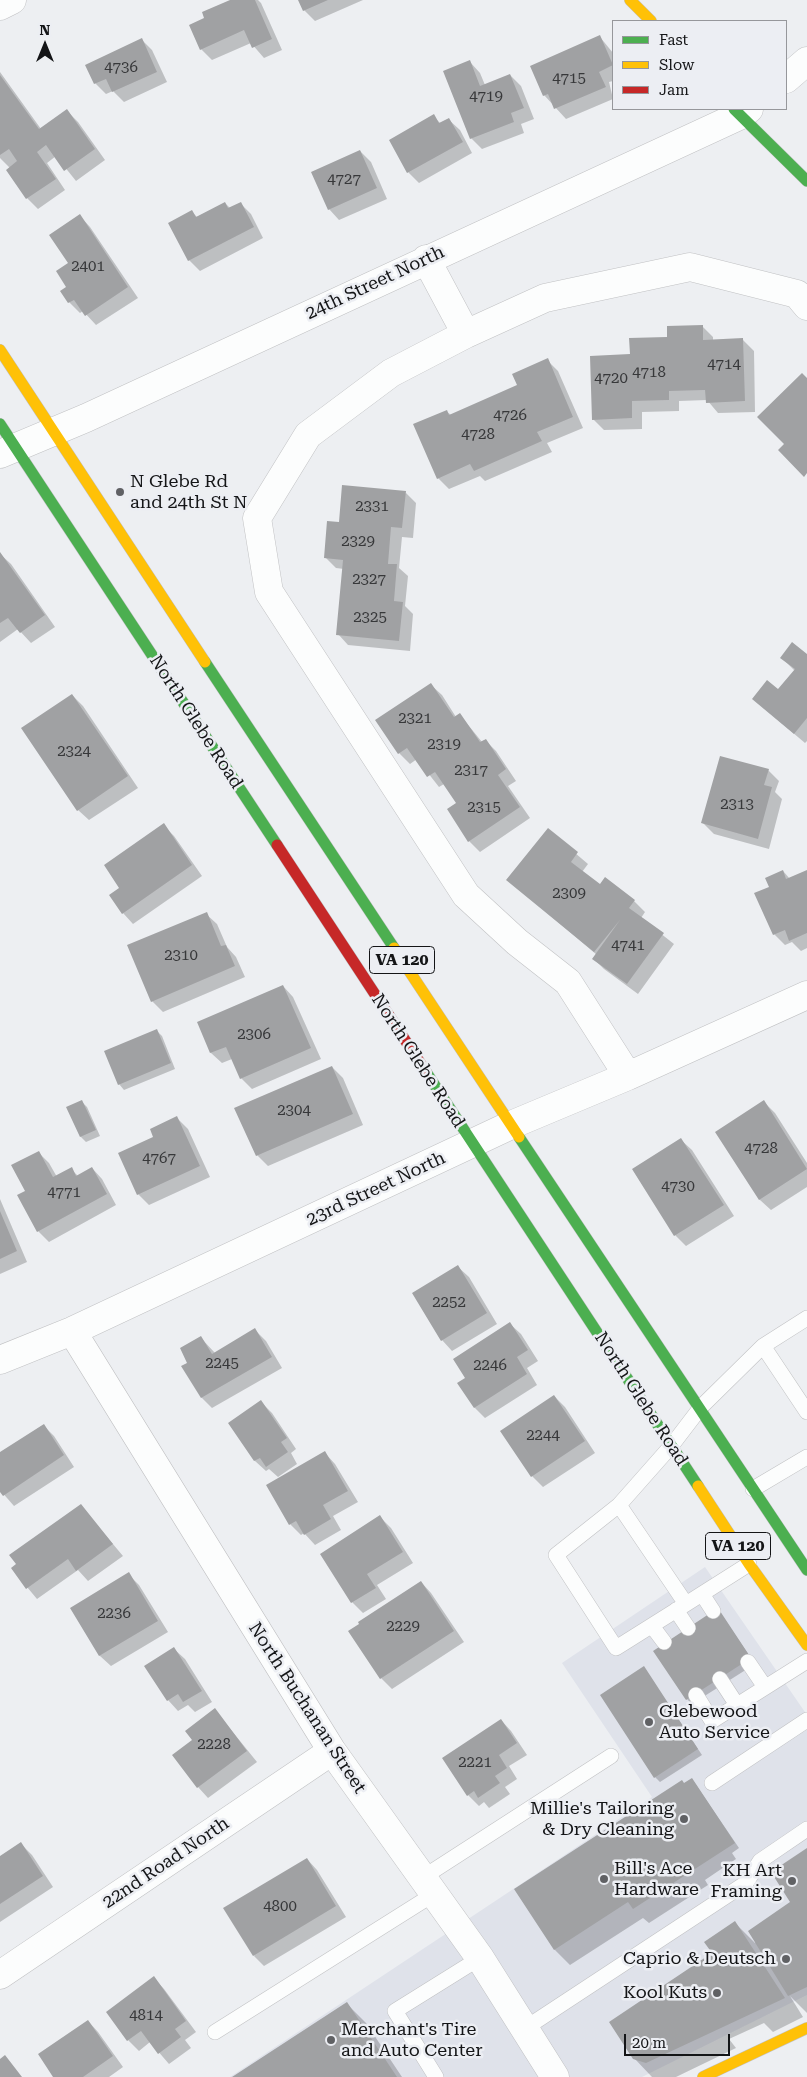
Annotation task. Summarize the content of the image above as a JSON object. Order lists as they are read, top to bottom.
{
  "streets": {
    "main road": ["North Glebe Road", "VA 120"],
    "street": [
      "24th Street North",
      "23rd Street North",
      "North Buchanan Street",
      "22nd Road North"
    ]
  },
  "crossings": [
    ["24th Street North", "North Glebe Road"],
    ["24th Street North", "VA 120"],
    ["North Glebe Road", "23rd Street North"],
    ["VA 120", "23rd Street North"],
    ["23rd Street North", "North Buchanan Street"],
    ["North Buchanan Street", "22nd Road North"]
  ],
  "places": [
    "N Glebe Rd and 24th St N",
    "Glebewood Auto Service",
    "Millie's Tailoring & Dry Cleaning",
    "Bill's Ace Hardware",
    "KH Art Framing",
    "Caprio & Deutsch",
    "Kool Kuts",
    "Merchant's Tire and Auto Center"
  ],
  "house_numbers": [
    "4736",
    "4715",
    "4719",
    "4727",
    "2401",
    "4714",
    "4718",
    "4720",
    "4726",
    "4728",
    "2331",
    "2329",
    "2327",
    "2325",
    "2321",
    "2319",
    "2324",
    "2317",
    "2313",
    "2315",
    "2309",
    "4741",
    "2310",
    "2306",
    "2304",
    "4728",
    "4767",
    "4730",
    "4771",
    "2252",
    "2245",
    "2246",
    "2244",
    "2236",
    "2229",
    "2228",
    "2221",
    "4800",
    "4814"
  ],
  "legend": ["Fast", "Slow", "Jam"],
  "scale_bar": "20 m",
  "north": "top"
}
